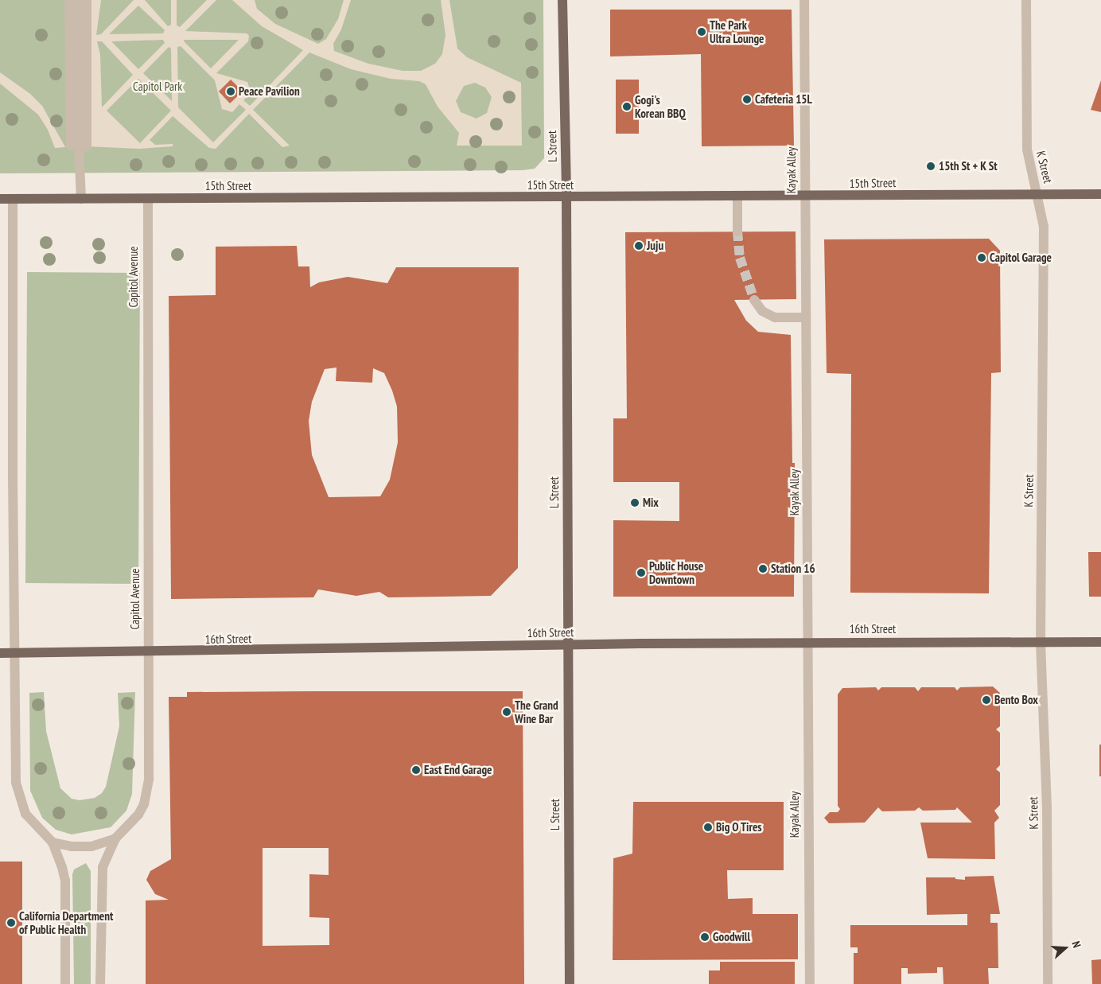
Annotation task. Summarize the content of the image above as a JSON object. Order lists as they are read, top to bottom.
{
  "streets": {
    "main road": ["L Street", "15th Street", "16th Street"],
    "street": ["K Street", "Kayak Alley", "Capitol Avenue"]
  },
  "crossings": [
    ["L Street", "15th Street"],
    ["L Street", "16th Street"],
    ["K Street", "15th Street"],
    ["K Street", "16th Street"],
    ["Kayak Alley", "15th Street"],
    ["Kayak Alley", "16th Street"],
    ["15th Street", "Capitol Avenue"],
    ["Capitol Avenue", "16th Street"]
  ],
  "parks": ["Capitol Park"],
  "places": [
    "The Park Ultra Lounge",
    "Peace Pavilion",
    "Cafeteria 15L",
    "Gogi's Korean BBQ",
    "15th St + K St",
    "Juju",
    "Capitol Garage",
    "Mix",
    "Station 16",
    "Public House Downtown",
    "Bento Box",
    "The Grand Wine Bar",
    "East End Garage",
    "Big O Tires",
    "California Department of Public Health",
    "Goodwill"
  ],
  "north": "right"
}
